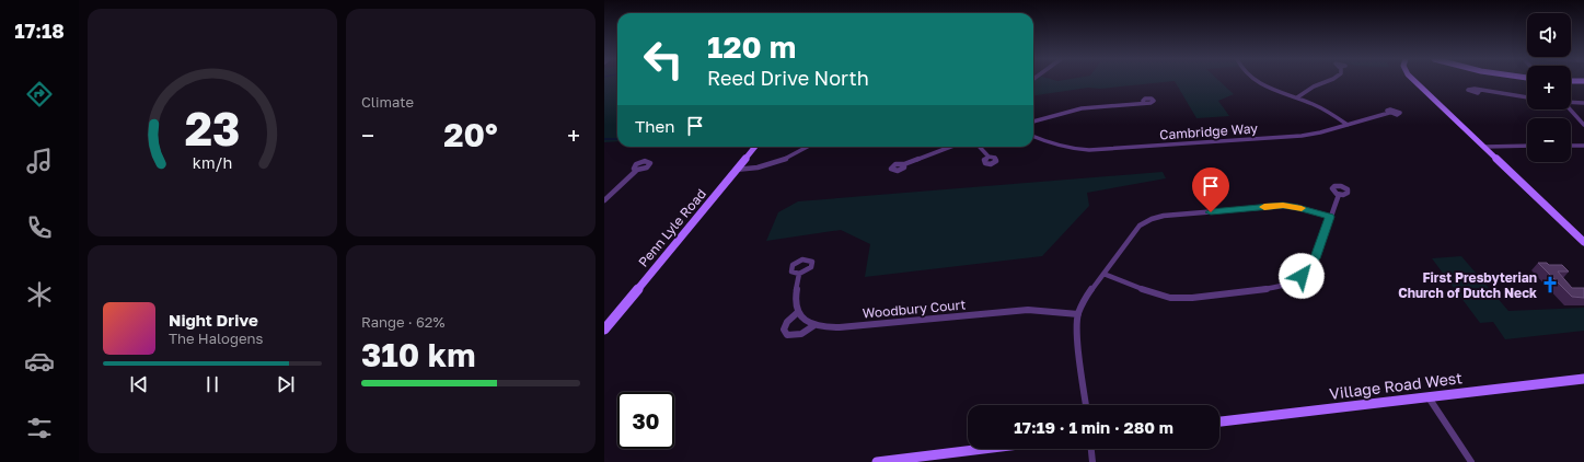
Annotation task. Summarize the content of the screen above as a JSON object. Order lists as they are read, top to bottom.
{
  "streets": {
    "street": [
      "Cambridge Way",
      "Penn Lyle Road",
      "Woodbury Court",
      "Village Road West"
    ]
  },
  "places": {
    "church": ["First Presbyterian Church of Dutch Neck"]
  },
  "page": {
    "tabs": "17:18",
    "tile": [
      "Climate",
      ["Range · 62%", "310 km"]
    ],
    "map_buttons": ["+", "−"],
    "turn": ["120 m", "Reed Drive North"],
    "then": "Then",
    "heat": ["−", "20°", "+"],
    "song": ["Night Drive", "The Halogens"],
    "limit": "30",
    "trip": "17:19 · 1 min · 280 m",
    "gauge": ["23", "km/h"]
  }
}
